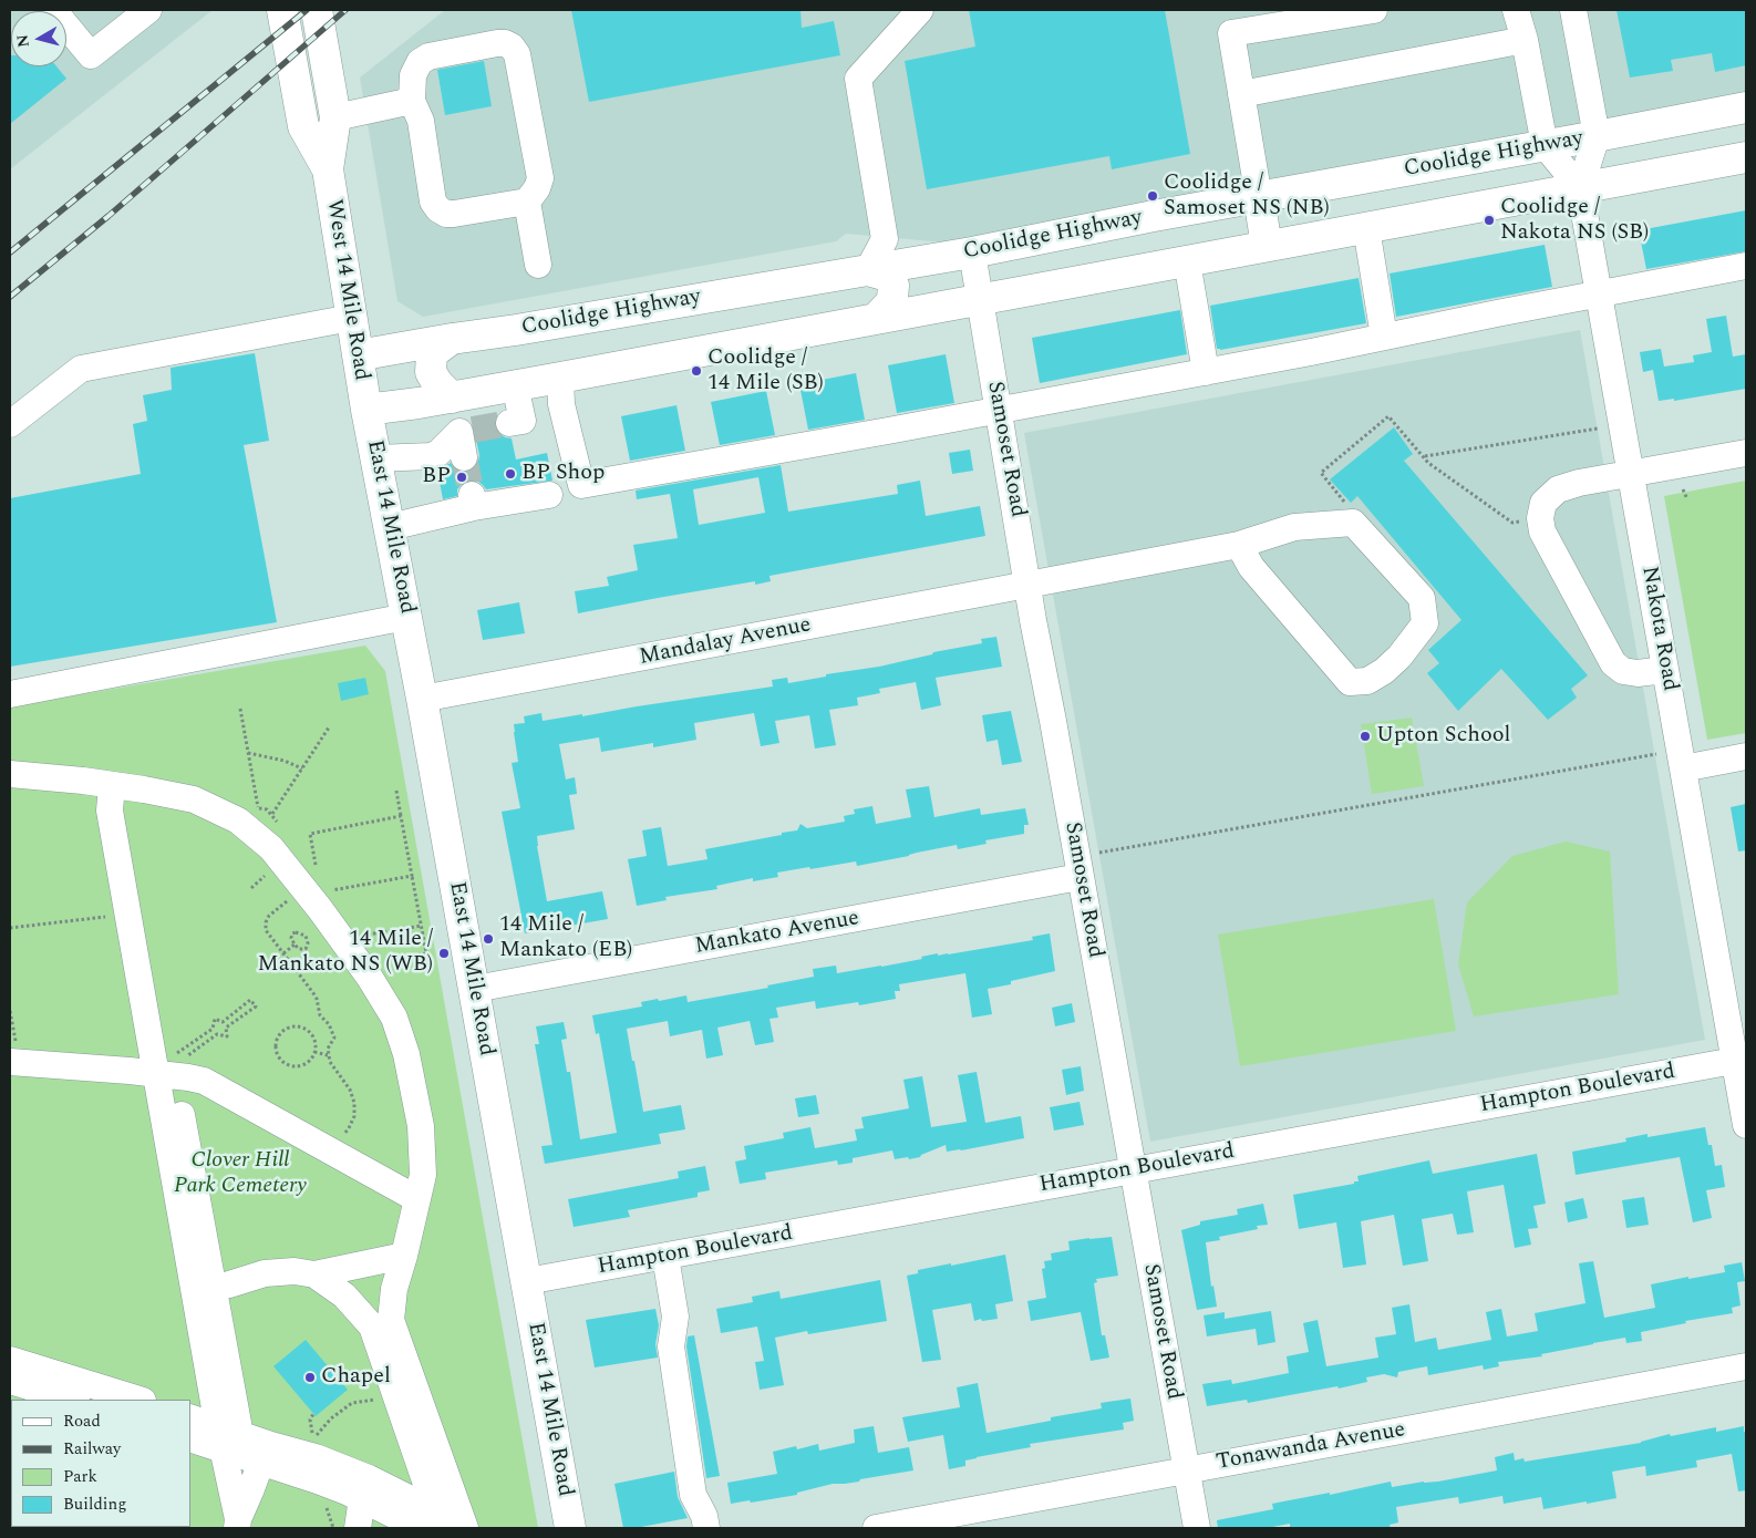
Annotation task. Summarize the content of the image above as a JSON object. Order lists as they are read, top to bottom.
{
  "streets": {
    "main road": ["Coolidge Highway", "West 14 Mile Road", "East 14 Mile Road"],
    "street": [
      "Samoset Road",
      "Nakota Road",
      "Mandalay Avenue",
      "Mankato Avenue",
      "Hampton Boulevard",
      "Tonawanda Avenue"
    ]
  },
  "crossings": [
    ["Coolidge Highway", "West 14 Mile Road"],
    ["Coolidge Highway", "Samoset Road"],
    ["Coolidge Highway", "Nakota Road"],
    ["West 14 Mile Road", "East 14 Mile Road"],
    ["Samoset Road", "Mandalay Avenue"],
    ["Samoset Road", "Mankato Avenue"],
    ["Samoset Road", "Hampton Boulevard"],
    ["Samoset Road", "Tonawanda Avenue"],
    ["East 14 Mile Road", "Mandalay Avenue"],
    ["East 14 Mile Road", "Mankato Avenue"],
    ["East 14 Mile Road", "Hampton Boulevard"],
    ["Nakota Road", "Hampton Boulevard"]
  ],
  "parks": ["Clover Hill Park Cemetery"],
  "places": [
    "Coolidge / Samoset NS (NB)",
    "Coolidge / Nakota NS (SB)",
    "Coolidge / 14 Mile (SB)",
    "BP Shop",
    "BP",
    "Upton School",
    "14 Mile / Mankato (EB)",
    "14 Mile / Mankato NS (WB)",
    "Chapel"
  ],
  "legend": [
    "Road",
    "Railway",
    "Park",
    "Building"
  ],
  "north": "left"
}
